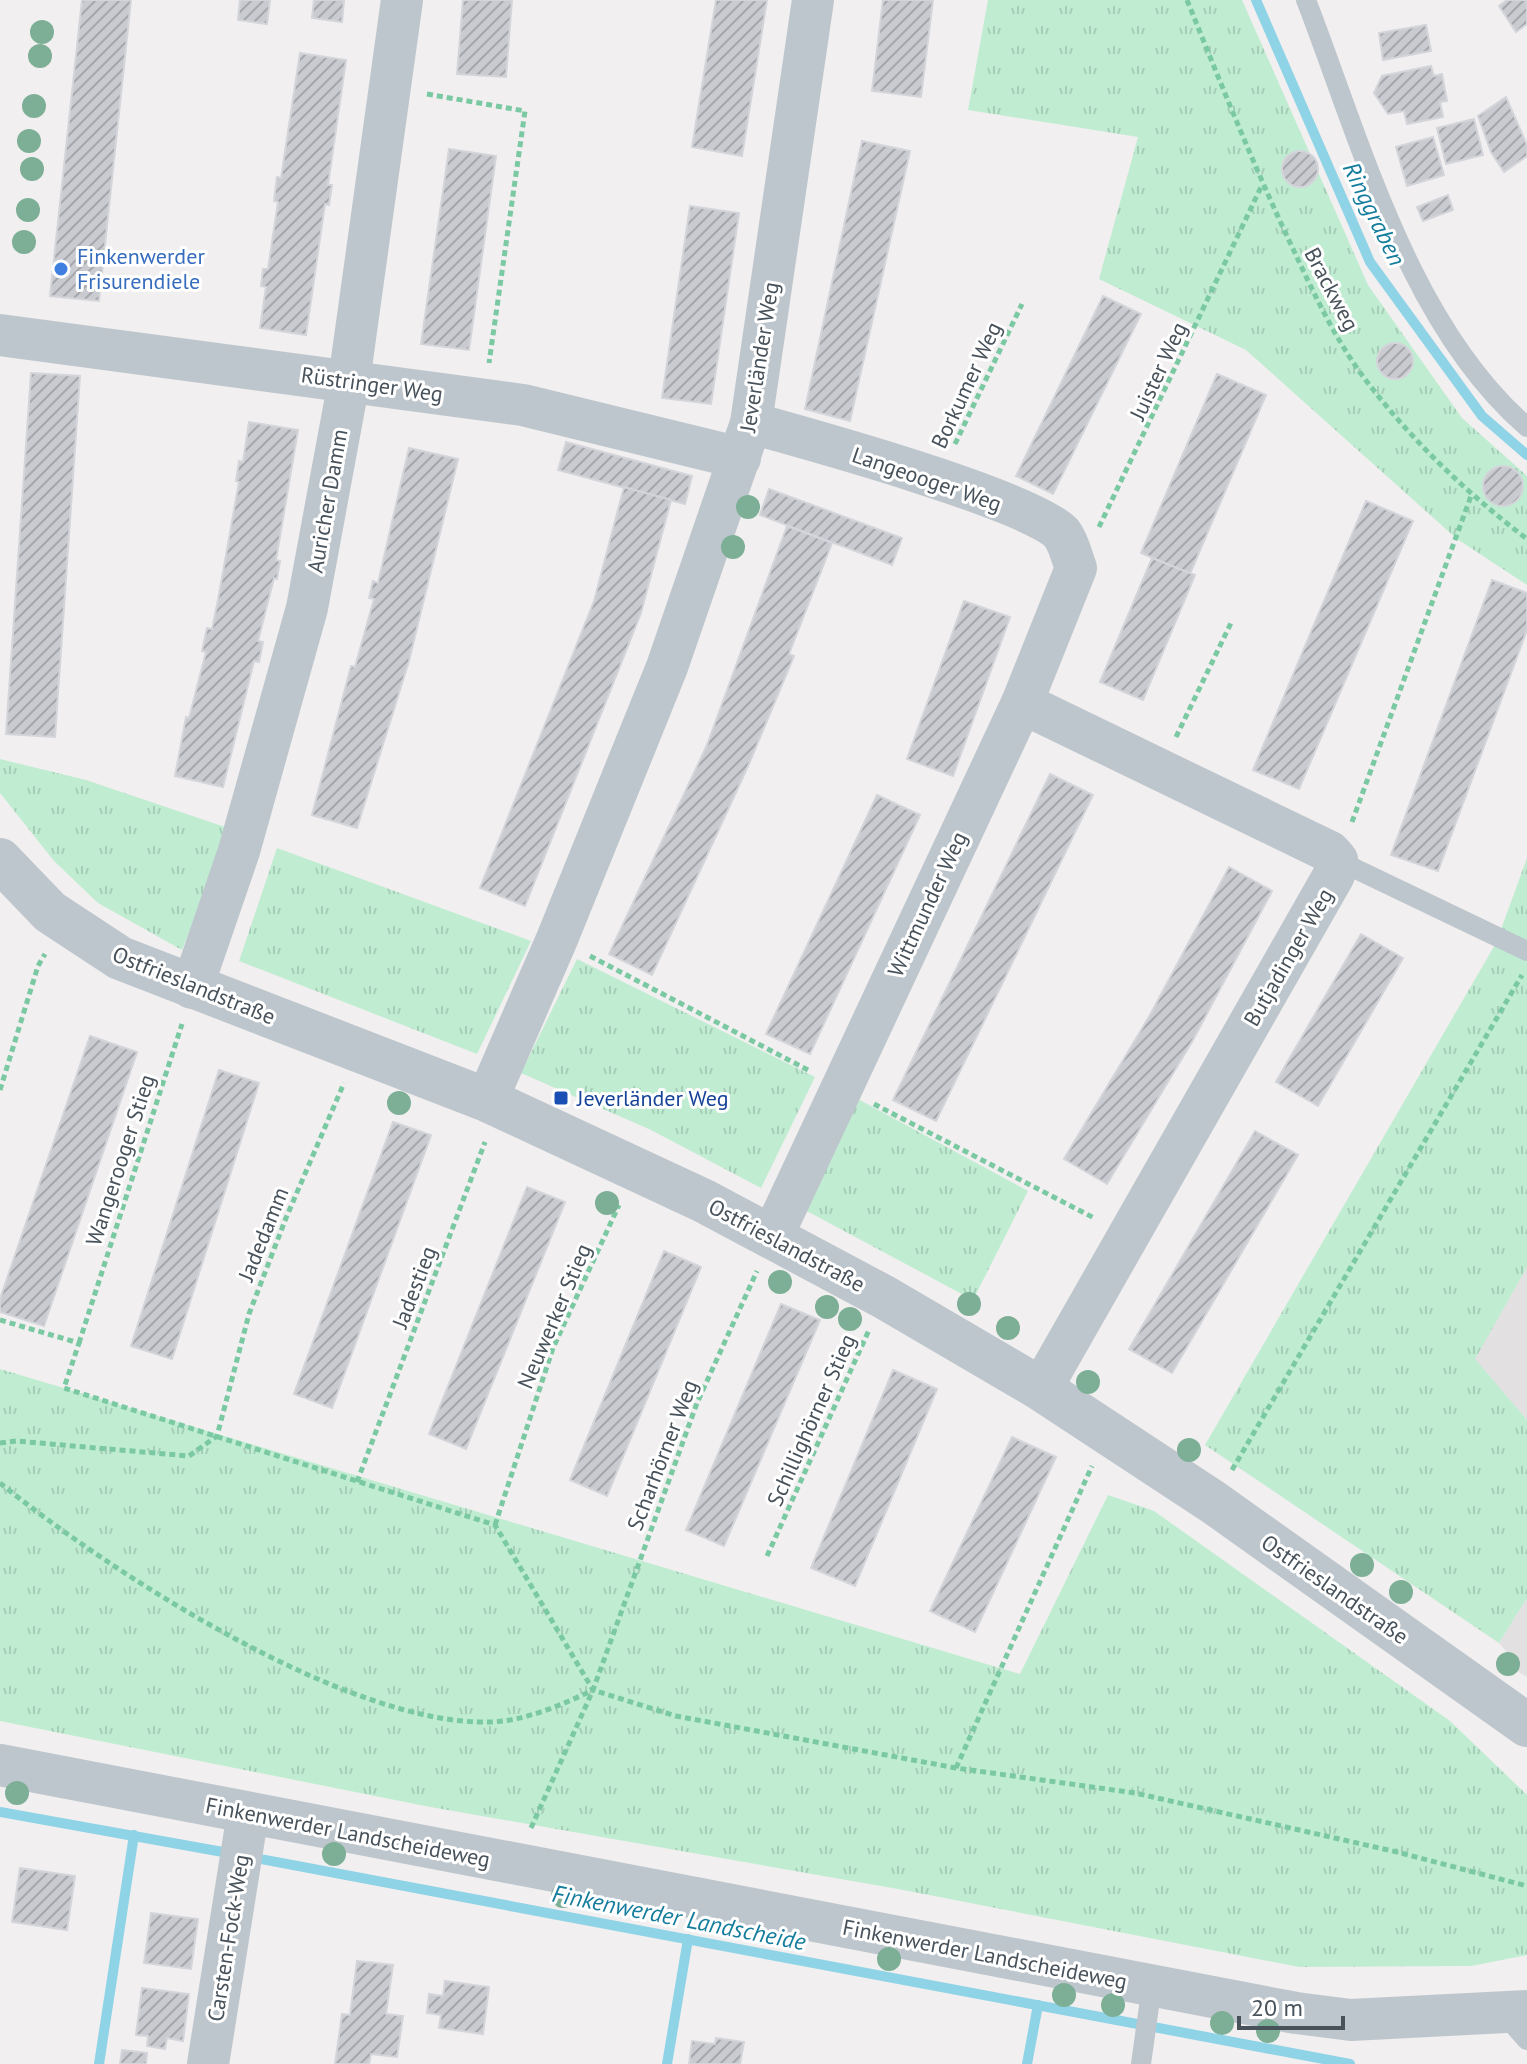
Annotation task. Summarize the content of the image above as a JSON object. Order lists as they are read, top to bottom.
{
  "streets": {
    "street": [
      "Jeverländer Weg",
      "Rüstringer Weg",
      "Langeooger Weg",
      "Auricher Damm",
      "Wittmunder Weg",
      "Butjadinger Weg",
      "Ostfrieslandstraße",
      "Finkenwerder Landscheideweg",
      "Carsten-Fock-Weg"
    ],
    "path": [
      "Brackweg",
      "Juister Weg",
      "Borkumer Weg",
      "Wangerooger Stieg",
      "Jadedamm",
      "Jadestieg",
      "Neuwerker Stieg",
      "Schillighörner Stieg",
      "Scharhörner Weg"
    ]
  },
  "crossings": [
    ["Brackweg", "Juister Weg"],
    ["Brackweg", "Butjadinger Weg"],
    ["Jeverländer Weg", "Rüstringer Weg"],
    ["Jeverländer Weg", "Langeooger Weg"],
    ["Jeverländer Weg", "Ostfrieslandstraße"],
    ["Jeverländer Weg", "Jadestieg"],
    ["Juister Weg", "Langeooger Weg"],
    ["Juister Weg", "Wittmunder Weg"],
    ["Rüstringer Weg", "Langeooger Weg"],
    ["Rüstringer Weg", "Auricher Damm"],
    ["Borkumer Weg", "Langeooger Weg"],
    ["Langeooger Weg", "Wittmunder Weg"],
    ["Auricher Damm", "Ostfrieslandstraße"],
    ["Auricher Damm", "Wangerooger Stieg"],
    ["Wittmunder Weg", "Ostfrieslandstraße"],
    ["Wittmunder Weg", "Scharhörner Weg"],
    ["Butjadinger Weg", "Ostfrieslandstraße"],
    ["Ostfrieslandstraße", "Wangerooger Stieg"],
    ["Ostfrieslandstraße", "Jadedamm"],
    ["Ostfrieslandstraße", "Jadestieg"],
    ["Ostfrieslandstraße", "Neuwerker Stieg"],
    ["Ostfrieslandstraße", "Schillighörner Stieg"],
    ["Ostfrieslandstraße", "Scharhörner Weg"],
    ["Wangerooger Stieg", "Jadedamm"],
    ["Finkenwerder Landscheideweg", "Carsten-Fock-Weg"]
  ],
  "water": ["Ringgraben", "Finkenwerder Landscheide"],
  "places": {
    "other": ["Finkenwerder Frisurendiele"],
    "transit": ["Jeverländer Weg"]
  },
  "scale_bar": "20 m"
}
